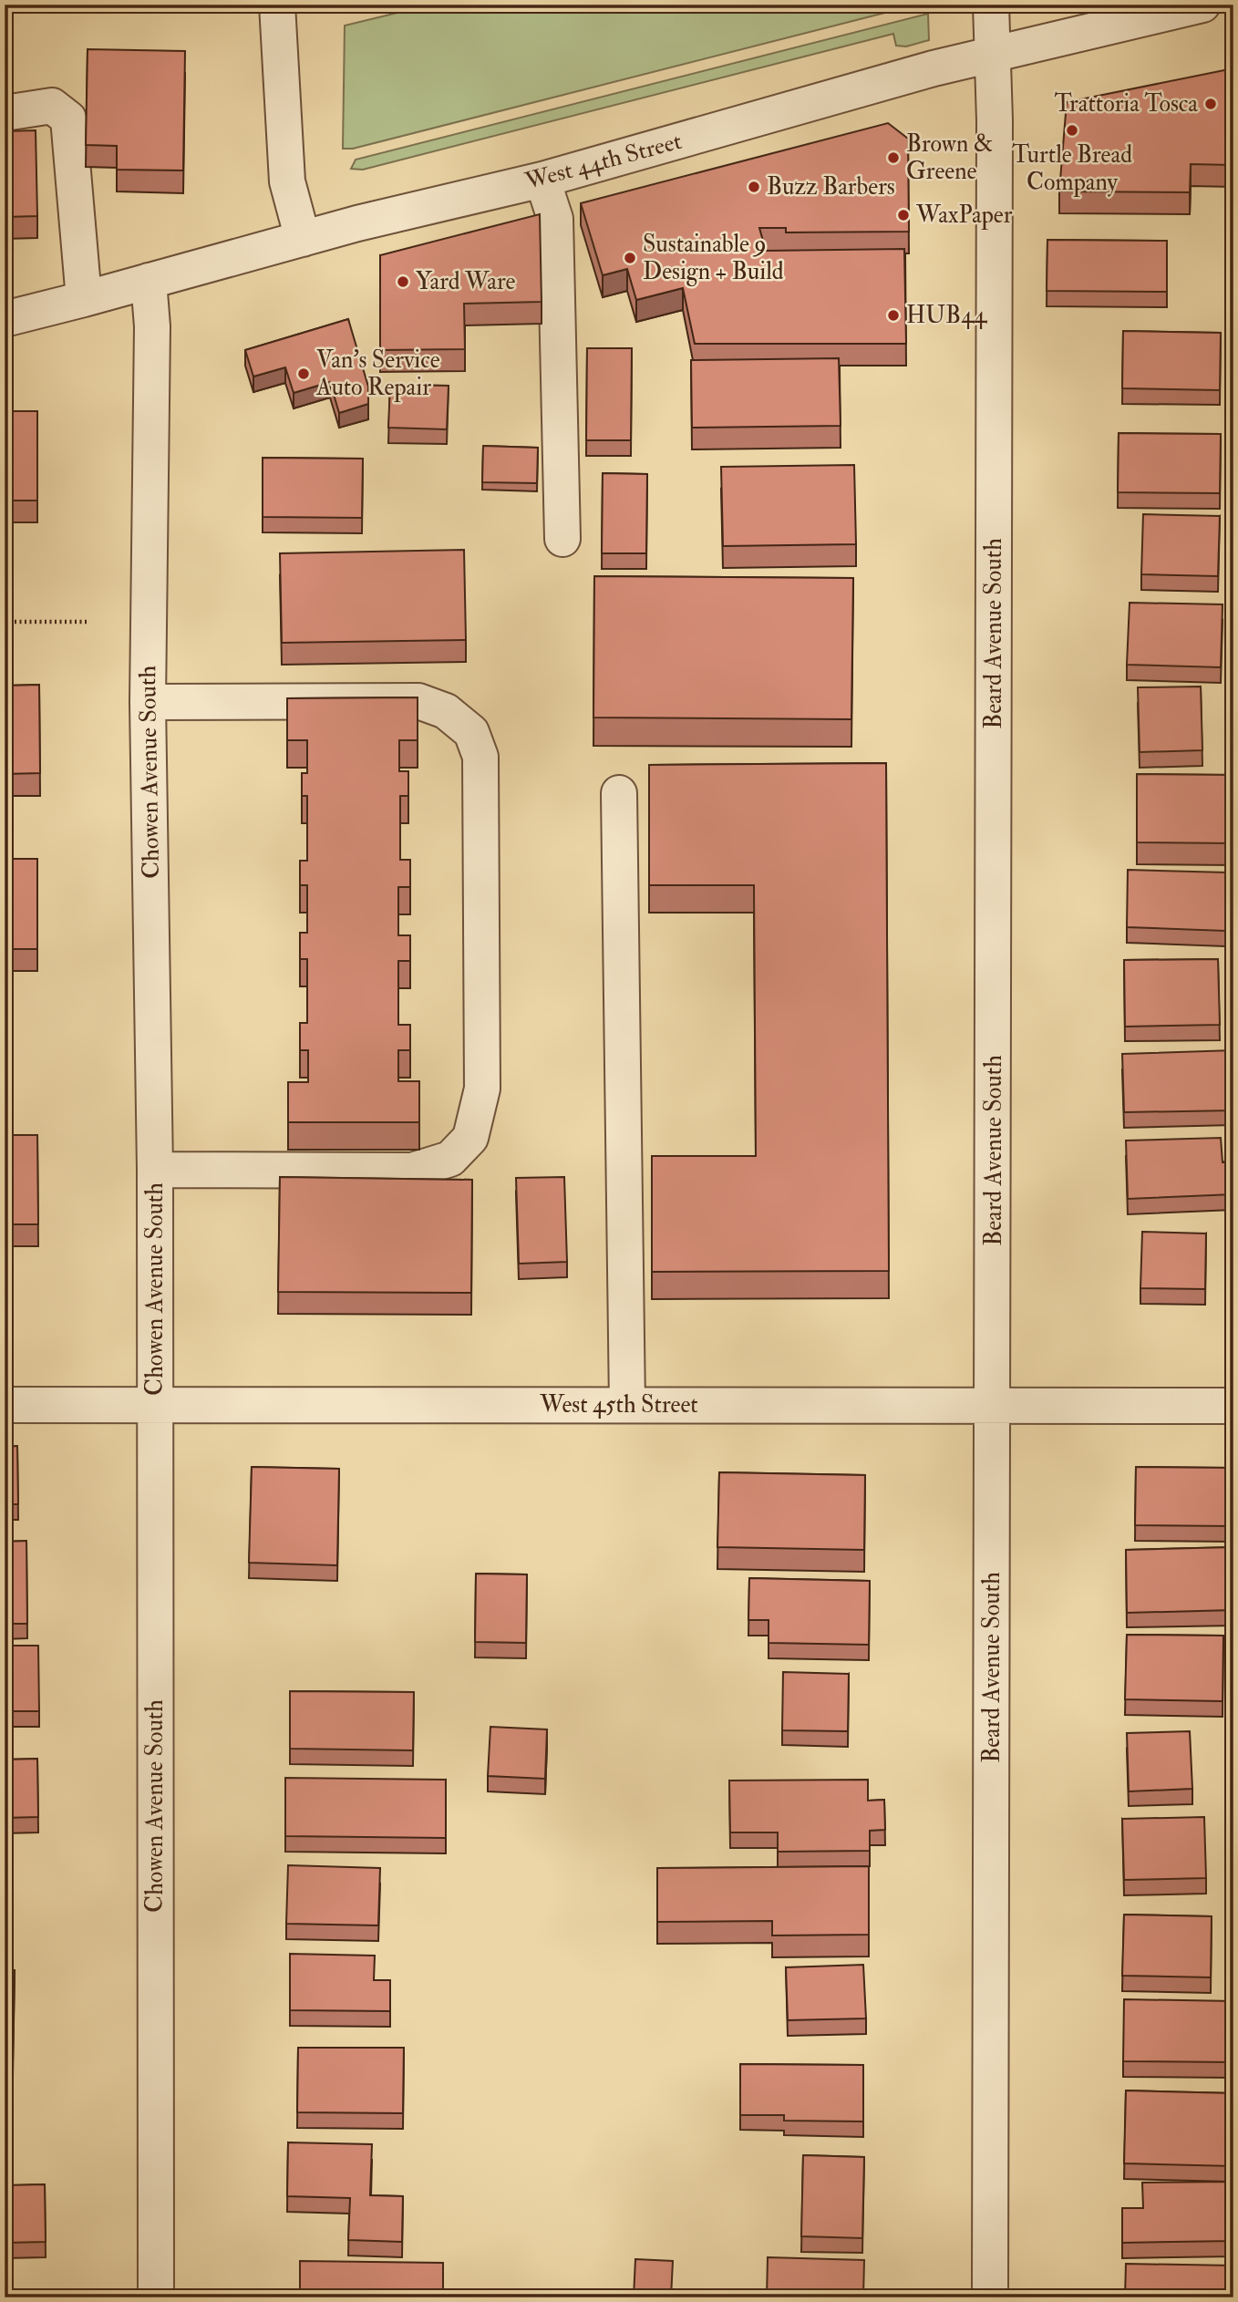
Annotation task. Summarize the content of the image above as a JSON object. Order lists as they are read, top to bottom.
{
  "streets": {
    "street": [
      "West 44th Street",
      "Beard Avenue South",
      "Chowen Avenue South",
      "West 45th Street"
    ]
  },
  "crossings": [
    ["West 44th Street", "Beard Avenue South"],
    ["West 44th Street", "Chowen Avenue South"],
    ["Beard Avenue South", "West 45th Street"],
    ["Chowen Avenue South", "West 45th Street"]
  ],
  "places": [
    "Trattoria Tosca",
    "Turtle Bread Company",
    "Brown & Greene",
    "Buzz Barbers",
    "WaxPaper",
    "Sustainable 9 Design + Build",
    "Yard Ware",
    "HUB44",
    "Van's Service Auto Repair"
  ]
}
